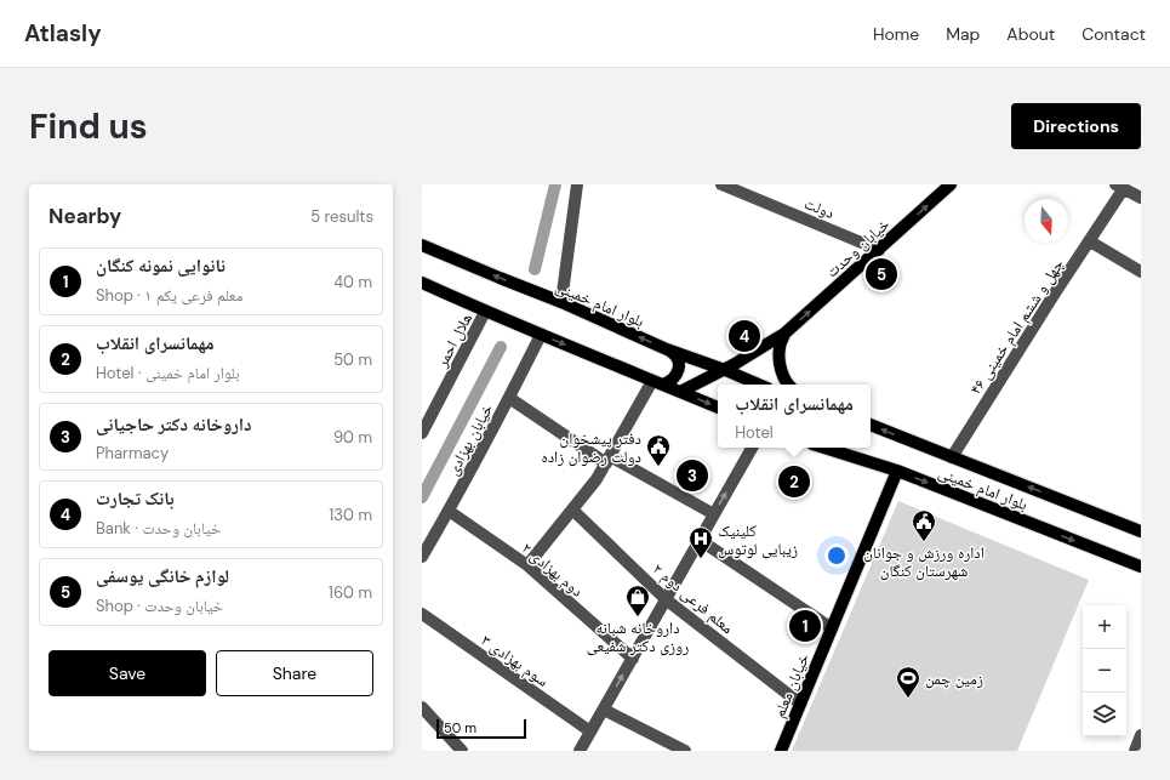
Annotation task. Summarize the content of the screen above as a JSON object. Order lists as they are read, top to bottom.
{
  "streets": {
    "main road": ["خیابان وحدت", "بلوار امام خمینی", "خیابان معلم"],
    "street": [
      "دولت",
      "چهل و ششم امام خمینی ۴۶",
      "هلال احمر",
      "خیابان بهزادی",
      "دوم بهزادی ۲",
      "معلم فرعی دوم ۲",
      "سوم بهزادی ۳"
    ]
  },
  "crossings": [
    ["دولت", "خیابان وحدت"],
    ["خیابان وحدت", "بلوار امام خمینی"],
    ["بلوار امام خمینی", "چهل و ششم امام خمینی ۴۶"],
    ["بلوار امام خمینی", "خیابان معلم"],
    ["خیابان بهزادی", "دوم بهزادی ۲"],
    ["معلم فرعی دوم ۲", "خیابان معلم"]
  ],
  "one_way": ["خیابان وحدت"],
  "places": {
    "public building": ["دفتر پیشخوان دولت رضوان زاده", "اداره ورزش و جوانان شهرستان کنگان"],
    "hospital": ["کلینیک زیبایی لوتوس"],
    "shop": ["داروخانه شبانه روزی دکتر شفیعی"],
    "sports": ["زمین چمن"]
  },
  "scale_bar": "50 m",
  "north": "bottom",
  "page": {
    "header": "Atlasly",
    "nav": [
      "Home",
      "Map",
      "About",
      "Contact"
    ],
    "buttons": [
      "Directions",
      ["Save", "Share"]
    ],
    "title": "Find us",
    "heading": ["Nearby", "5 results"],
    "list": [
      {
        "mark": "1",
        "name": "نانوایی نمونه کنگان",
        "note": "Shop · معلم فرعی یکم ۱",
        "value": "40 m"
      },
      {
        "mark": "2",
        "name": "مهمانسرای انقلاب",
        "note": "Hotel · بلوار امام خمینی",
        "value": "50 m"
      },
      {
        "mark": "3",
        "name": "داروخانه دکتر حاجیانی",
        "note": "Pharmacy",
        "value": "90 m"
      },
      {
        "mark": "4",
        "name": "بانک تجارت",
        "note": "Bank · خیابان وحدت",
        "value": "130 m"
      },
      {
        "mark": "5",
        "name": "لوازم خانگی یوسفی",
        "note": "Shop · خیابان وحدت",
        "value": "160 m"
      }
    ],
    "pins": [
      "5",
      "4",
      "3",
      "2",
      "1"
    ],
    "popup": ["مهمانسرای انقلاب", "Hotel"],
    "map_buttons": ["+", "−"],
    "scale": "50 m"
  }
}
